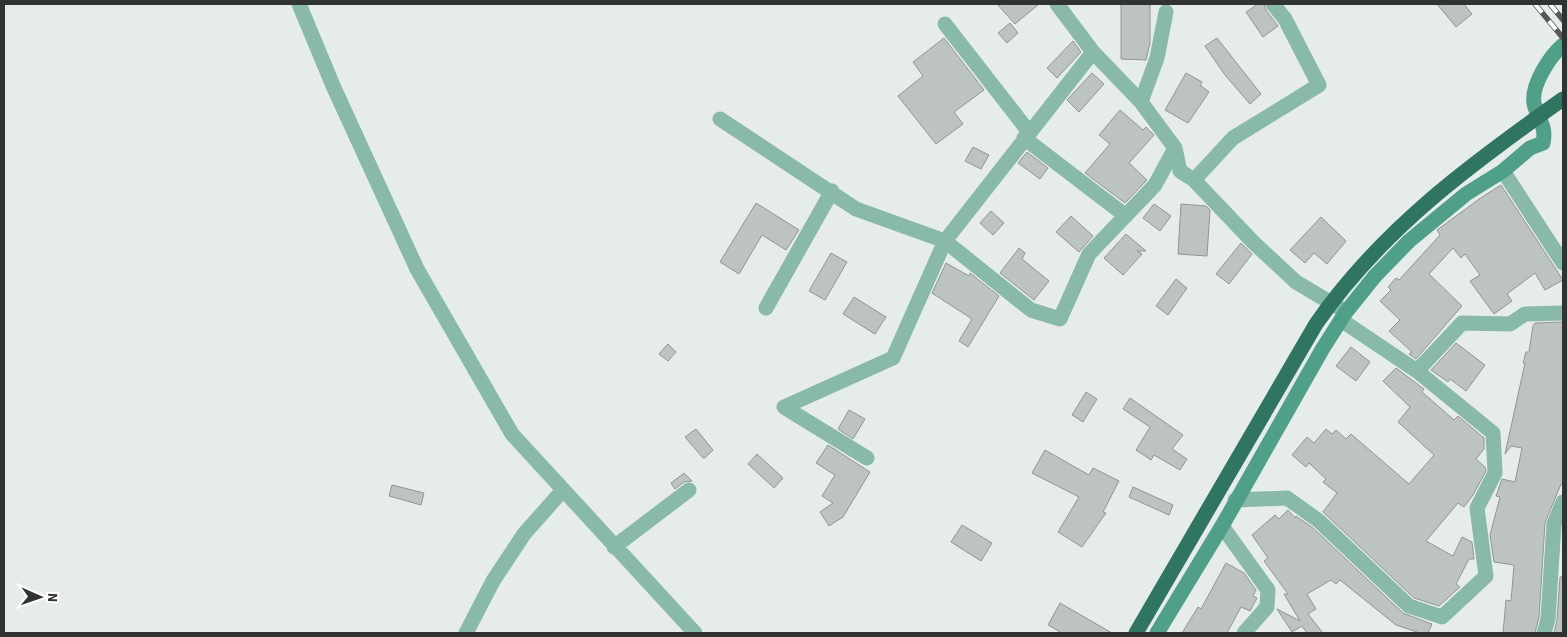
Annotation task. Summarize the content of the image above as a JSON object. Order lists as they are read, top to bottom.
{
  "north": "right"
}
